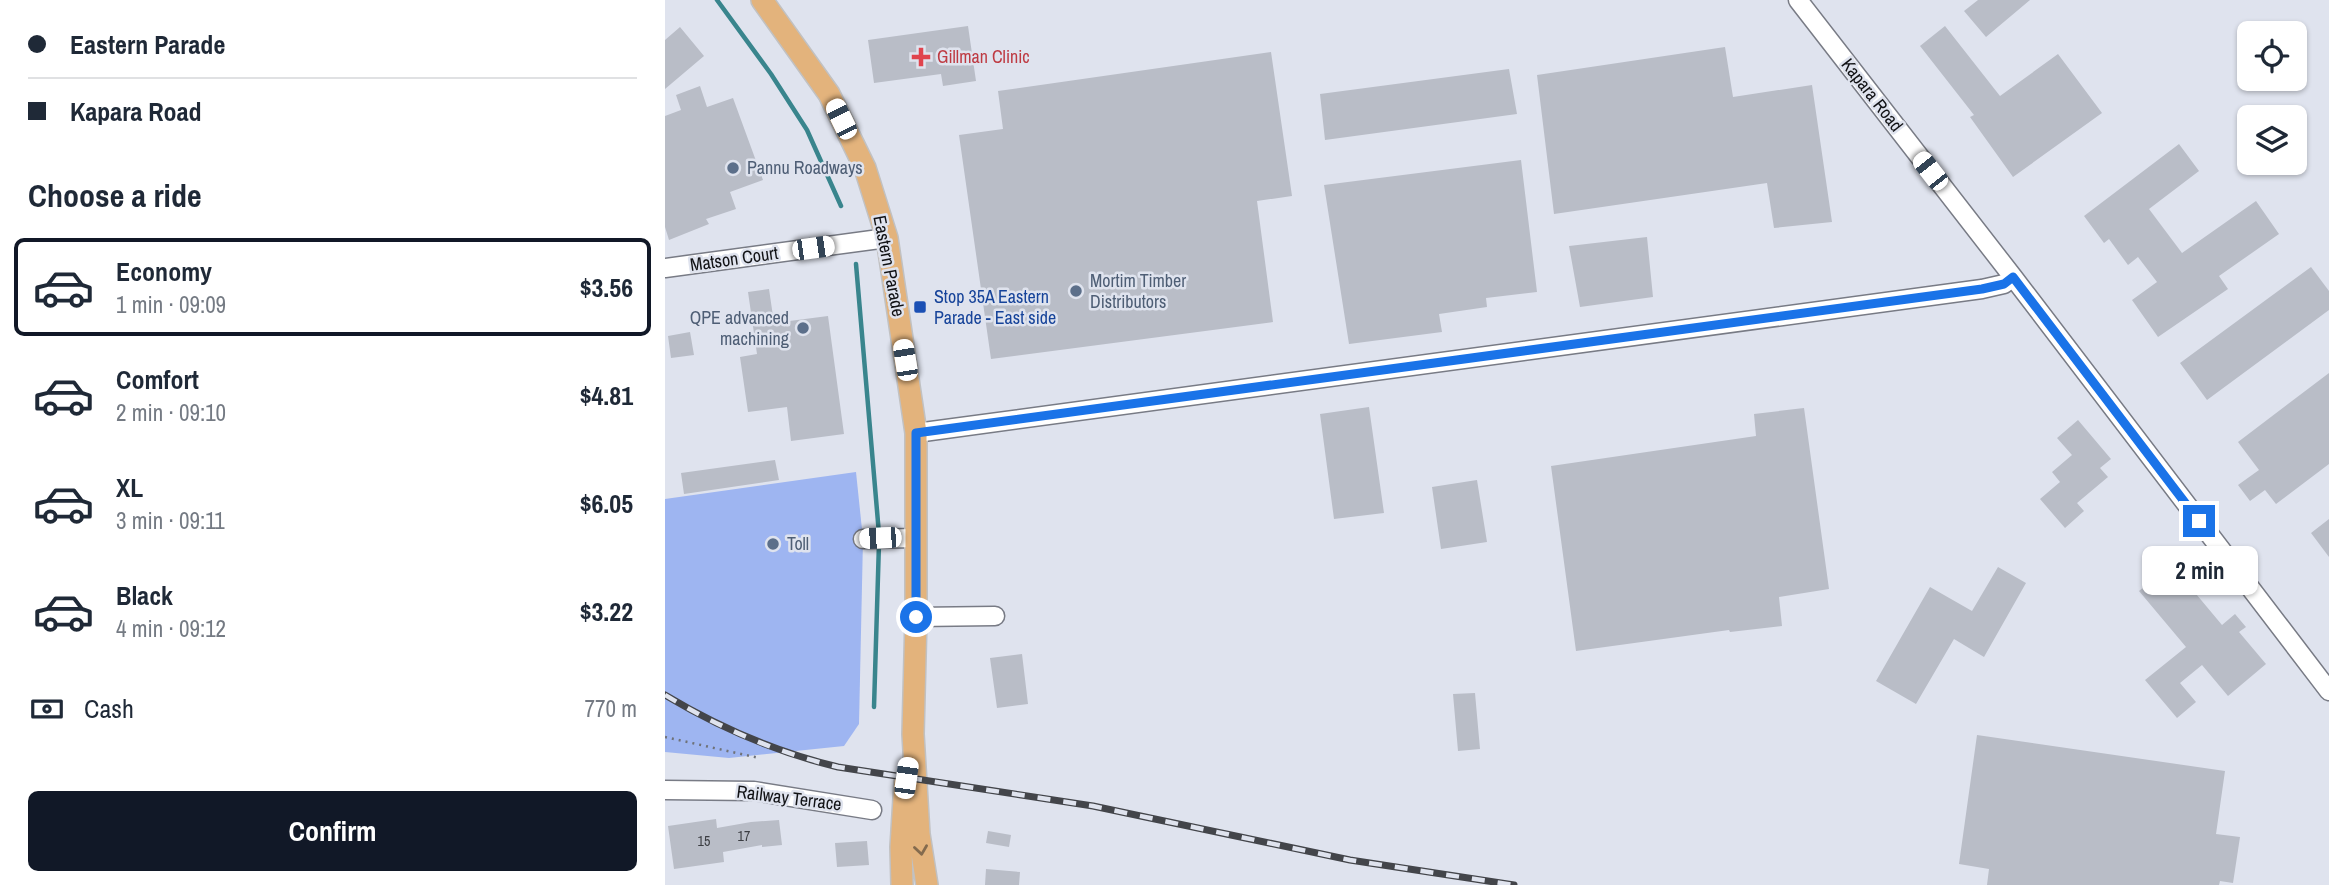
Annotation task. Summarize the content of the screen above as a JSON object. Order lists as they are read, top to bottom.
{
  "streets": {
    "main road": ["Eastern Parade"],
    "street": ["Kapara Road", "Matson Court", "Railway Terrace"]
  },
  "crossings": [
    ["Matson Court", "Eastern Parade"]
  ],
  "places": {
    "health": ["Gillman Clinic"],
    "other": [
      "Pannu Roadways",
      "Mortim Timber Distributors",
      "QPE advanced machining",
      "Toll"
    ],
    "transit": ["Stop 35A Eastern Parade - East side"]
  },
  "house_numbers": ["17", "15"],
  "page": {
    "banner": ["Eastern Parade", "Kapara Road"],
    "heading": "Choose a ride",
    "list": [
      {
        "name": "Economy",
        "note": "1 min · 09:09",
        "value": "$3.56"
      },
      {
        "name": "Comfort",
        "note": "2 min · 09:10",
        "value": "$4.81"
      },
      {
        "name": "XL",
        "note": "3 min · 09:11",
        "value": "$6.05"
      },
      {
        "name": "Black",
        "note": "4 min · 09:12",
        "value": "$3.22"
      }
    ],
    "bubble": "2 min",
    "pay": ["Cash", "770 m"],
    "buttons": "Confirm"
  }
}
